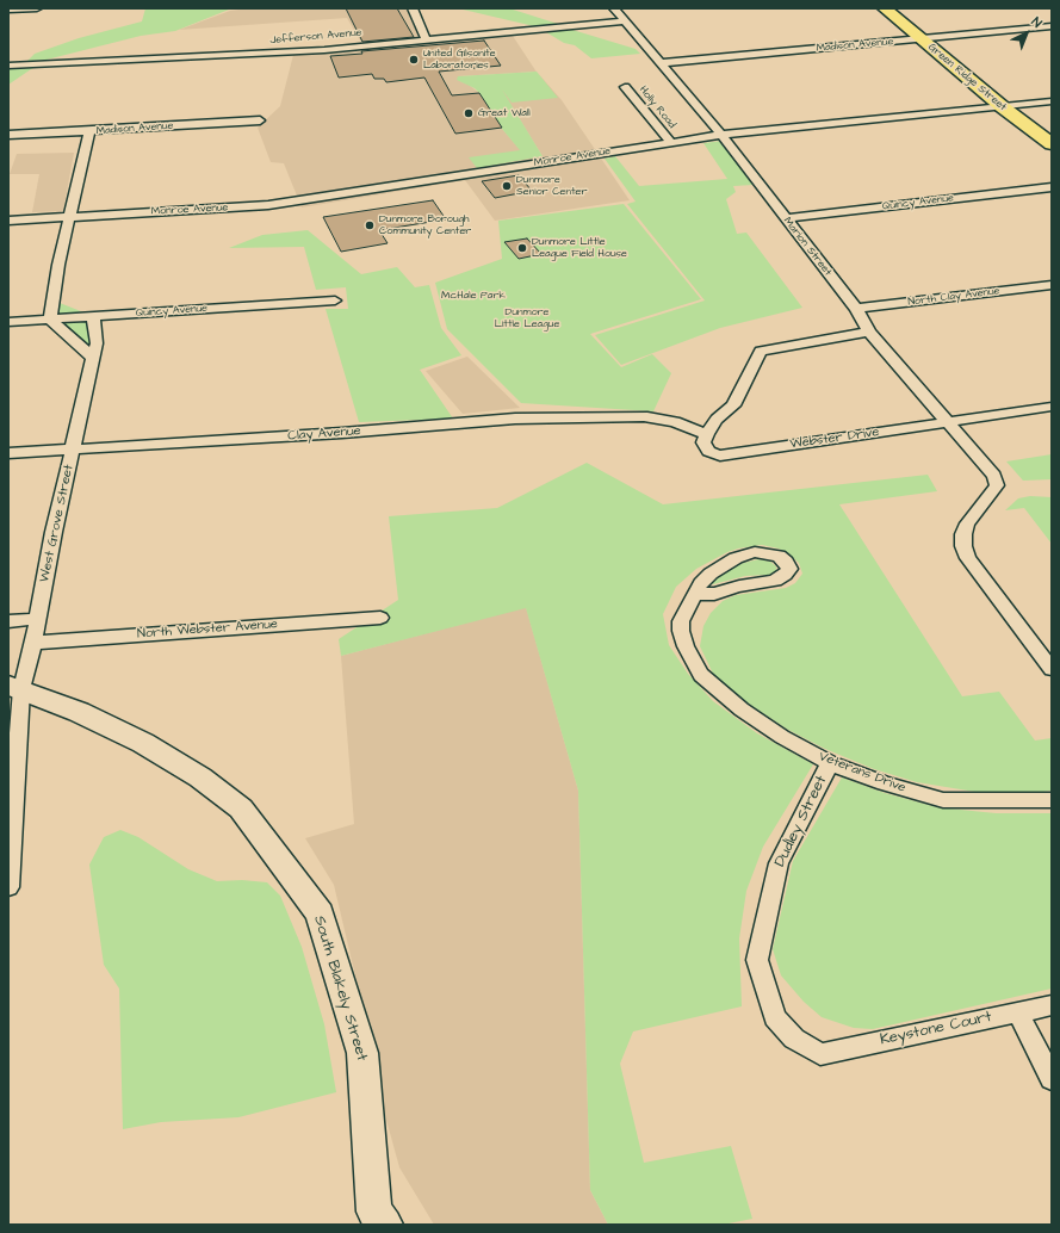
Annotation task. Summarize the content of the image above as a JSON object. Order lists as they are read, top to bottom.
{
  "streets": {
    "main road": ["Green Ridge Street", "South Blakely Street"],
    "street": [
      "Jefferson Avenue",
      "Madison Avenue",
      "Holly Road",
      "Monroe Avenue",
      "Quincy Avenue",
      "Marion Street",
      "North Clay Avenue",
      "Clay Avenue",
      "Webster Drive",
      "West Grove Street",
      "North Webster Avenue",
      "Veterans Drive",
      "Dudley Street",
      "Keystone Court"
    ]
  },
  "crossings": [
    ["Jefferson Avenue", "Marion Street"],
    ["Madison Avenue", "Green Ridge Street"],
    ["Madison Avenue", "Marion Street"],
    ["Green Ridge Street", "Monroe Avenue"],
    ["Holly Road", "Monroe Avenue"],
    ["Monroe Avenue", "Marion Street"],
    ["Quincy Avenue", "Marion Street"],
    ["Quincy Avenue", "West Grove Street"],
    ["Marion Street", "North Clay Avenue"],
    ["Marion Street", "Webster Drive"],
    ["Clay Avenue", "Webster Drive"],
    ["Clay Avenue", "West Grove Street"],
    ["West Grove Street", "North Webster Avenue"],
    ["West Grove Street", "South Blakely Street"],
    ["Veterans Drive", "Dudley Street"],
    ["Dudley Street", "Keystone Court"]
  ],
  "parks": ["McHale Park", "Dunmore Little League"],
  "places": [
    "United Gilsonite Laboratories",
    "Great Wall",
    "Dunmore Senior Center",
    "Dunmore Borough Community Center",
    "Dunmore Little League Field House"
  ],
  "north": "top right"
}
